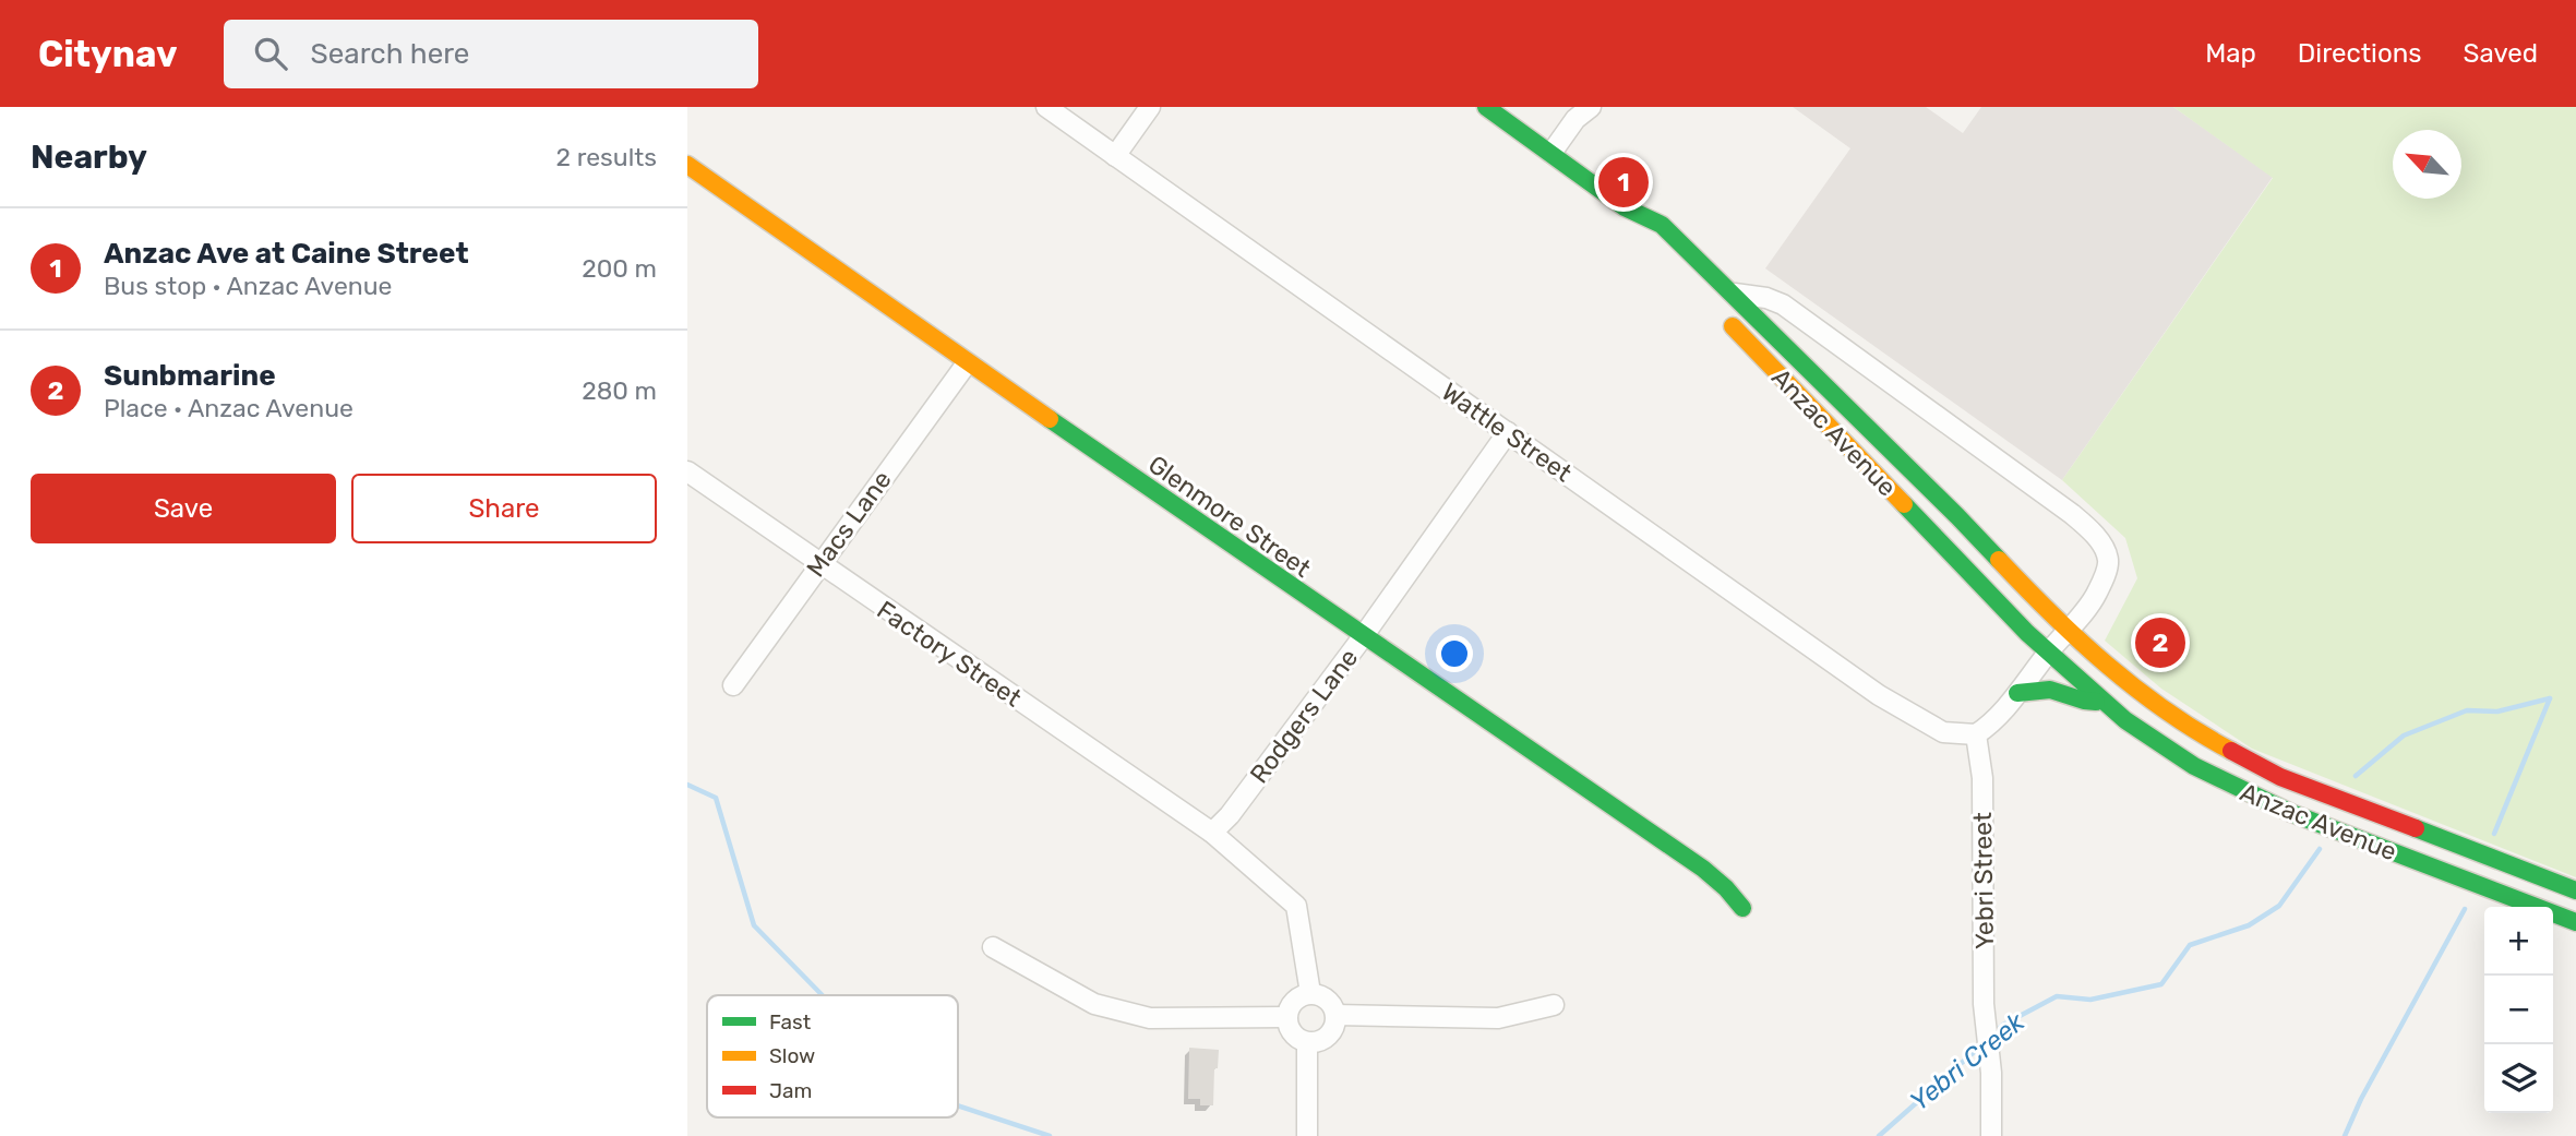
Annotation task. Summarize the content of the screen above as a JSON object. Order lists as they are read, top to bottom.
{
  "streets": {
    "main road": ["Anzac Avenue", "Glenmore Street"],
    "street": [
      "Wattle Street",
      "Macs Lane",
      "Factory Street",
      "Rodgers Lane",
      "Yebri Street"
    ]
  },
  "crossings": [
    ["Wattle Street", "Rodgers Lane"],
    ["Wattle Street", "Yebri Street"],
    ["Glenmore Street", "Macs Lane"],
    ["Glenmore Street", "Rodgers Lane"],
    ["Macs Lane", "Factory Street"],
    ["Factory Street", "Rodgers Lane"]
  ],
  "water": ["Yebri Creek"],
  "legend": ["Fast", "Slow", "Jam"],
  "north": "top left",
  "page": {
    "header": "Citynav",
    "search": "Search here",
    "nav": ["Map", "Directions", "Saved"],
    "heading": ["Nearby", "2 results"],
    "pins": ["1", "2"],
    "list": [
      {
        "mark": "1",
        "name": "Anzac Ave at Caine Street",
        "note": "Bus stop · Anzac Avenue",
        "value": "200 m"
      },
      {
        "mark": "2",
        "name": "Sunbmarine",
        "note": "Place · Anzac Avenue",
        "value": "280 m"
      }
    ],
    "buttons": ["Save", "Share"],
    "map_buttons": ["+", "−"]
  }
}
